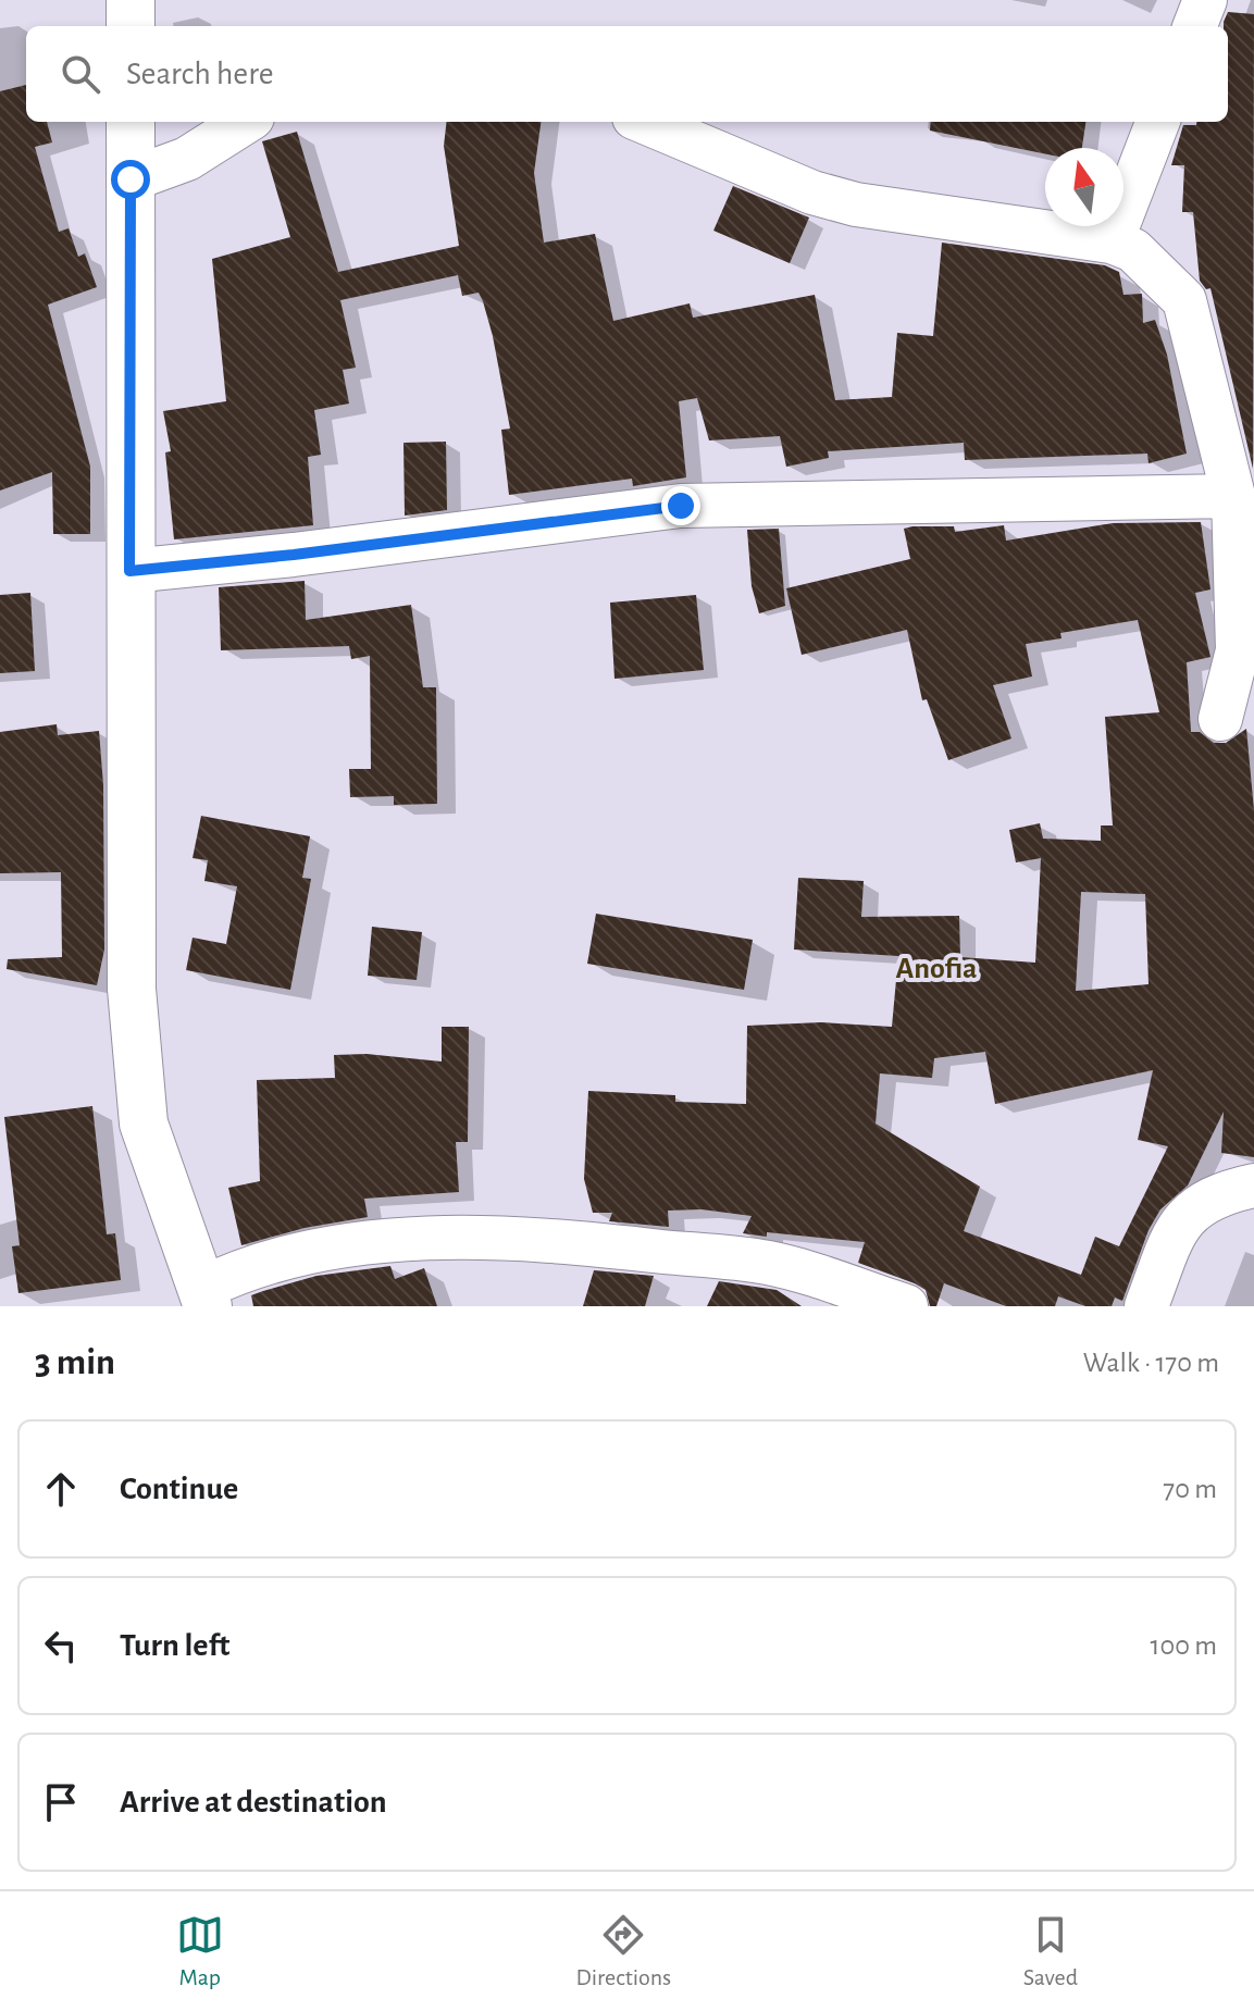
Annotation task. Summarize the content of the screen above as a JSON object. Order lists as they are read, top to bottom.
{
  "districts": ["Anofia"],
  "north": "top",
  "page": {
    "search": "Search here",
    "heading": ["3 min", "Walk · 170 m"],
    "list": [
      ["Continue", "70 m"],
      ["Turn left", "100 m"],
      "Arrive at destination"
    ],
    "nav": ["Map", "Directions", "Saved"]
  }
}
